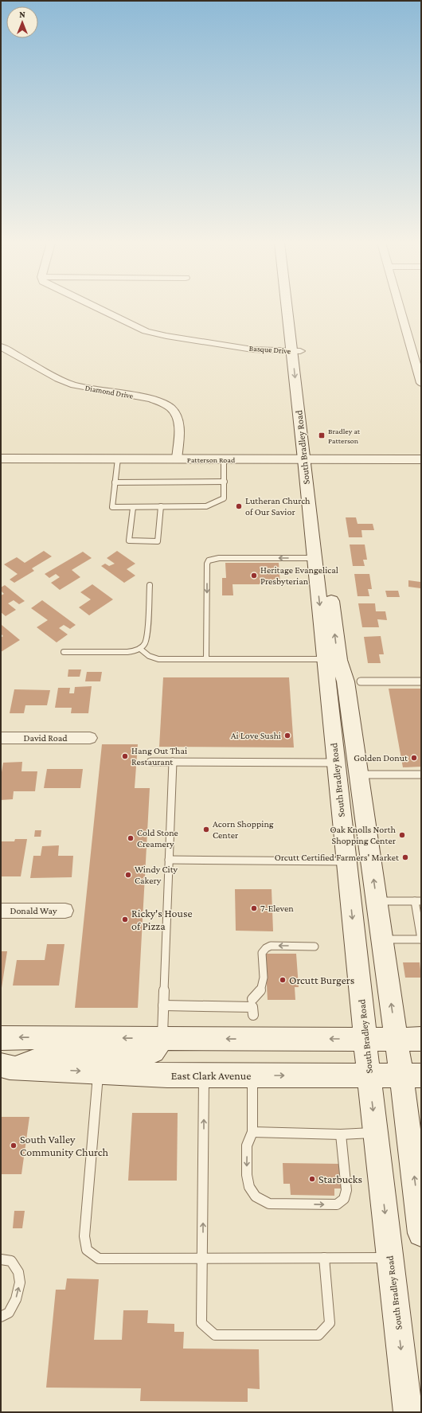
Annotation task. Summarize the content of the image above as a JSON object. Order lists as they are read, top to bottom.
{
  "streets": {
    "main road": ["South Bradley Road", "East Clark Avenue"],
    "street": [
      "Basque Drive",
      "Diamond Drive",
      "Patterson Road",
      "David Road",
      "Donald Way"
    ]
  },
  "crossings": [
    ["Basque Drive", "South Bradley Road"],
    ["Diamond Drive", "Patterson Road"],
    ["South Bradley Road", "Patterson Road"],
    ["South Bradley Road", "East Clark Avenue"]
  ],
  "places": {
    "transit": ["Bradley at Patterson"],
    "other": [
      "Lutheran Church of Our Savior",
      "Heritage Evangelical Presbyterian",
      "Ai Love Sushi",
      "Hang Out Thai Restaurant",
      "Golden Donut",
      "Acorn Shopping Center",
      "Oak Knolls North Shopping Center",
      "Cold Stone Creamery",
      "Orcutt Certified Farmers' Market",
      "Windy City Cakery",
      "7-Eleven",
      "Ricky's House of Pizza",
      "Orcutt Burgers",
      "South Valley Community Church",
      "Starbucks"
    ]
  },
  "north": "top"
}
